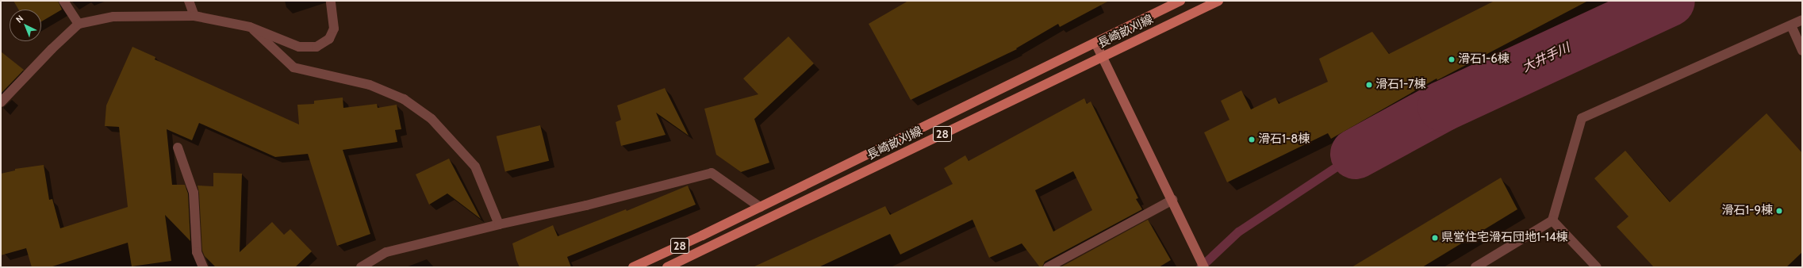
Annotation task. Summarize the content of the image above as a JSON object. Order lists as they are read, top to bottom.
{
  "streets": {
    "main road": ["長崎畝刈線", "28"]
  },
  "water": ["大井手川"],
  "places": [
    "滑石1-6棟",
    "滑石1-7棟",
    "滑石1-8棟",
    "滑石1-9棟",
    "県営住宅滑石団地1-14棟"
  ],
  "north": "top left"
}
